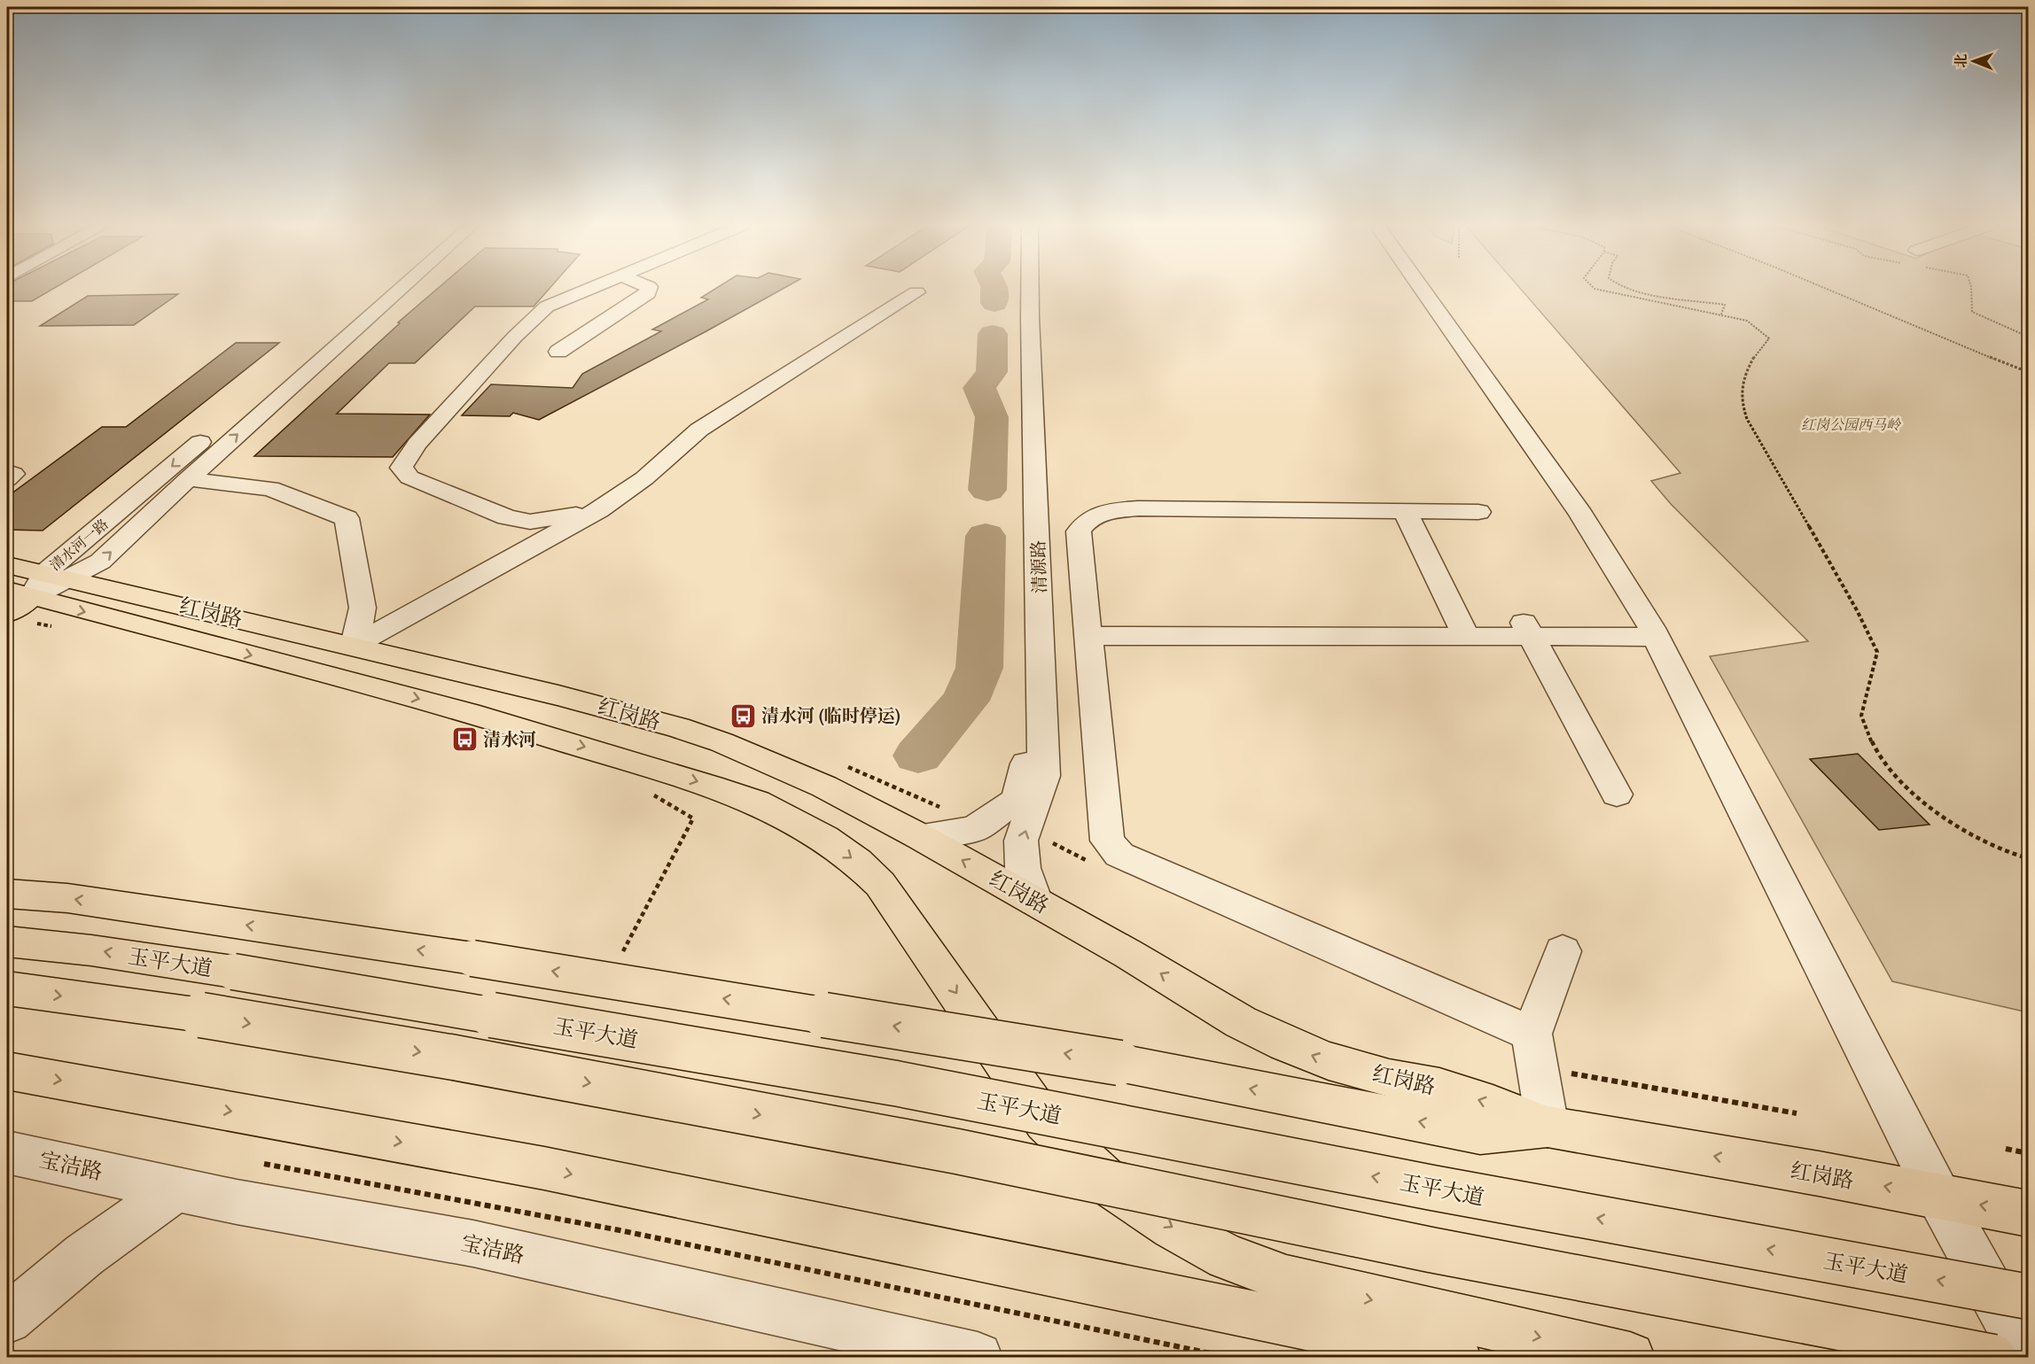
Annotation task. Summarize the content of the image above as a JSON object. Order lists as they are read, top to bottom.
{
  "streets": {
    "main road": ["红岗路", "玉平大道"],
    "street": ["清水河一路", "清源路", "宝洁路"]
  },
  "crossings": [
    ["清水河一路", "红岗路"],
    ["清源路", "红岗路"]
  ],
  "one_way": ["清源路"],
  "parks": ["红岗公园西马岭"],
  "places": {
    "bus stop": ["清水河 (临时停运)", "清水河"]
  },
  "north": "left"
}
